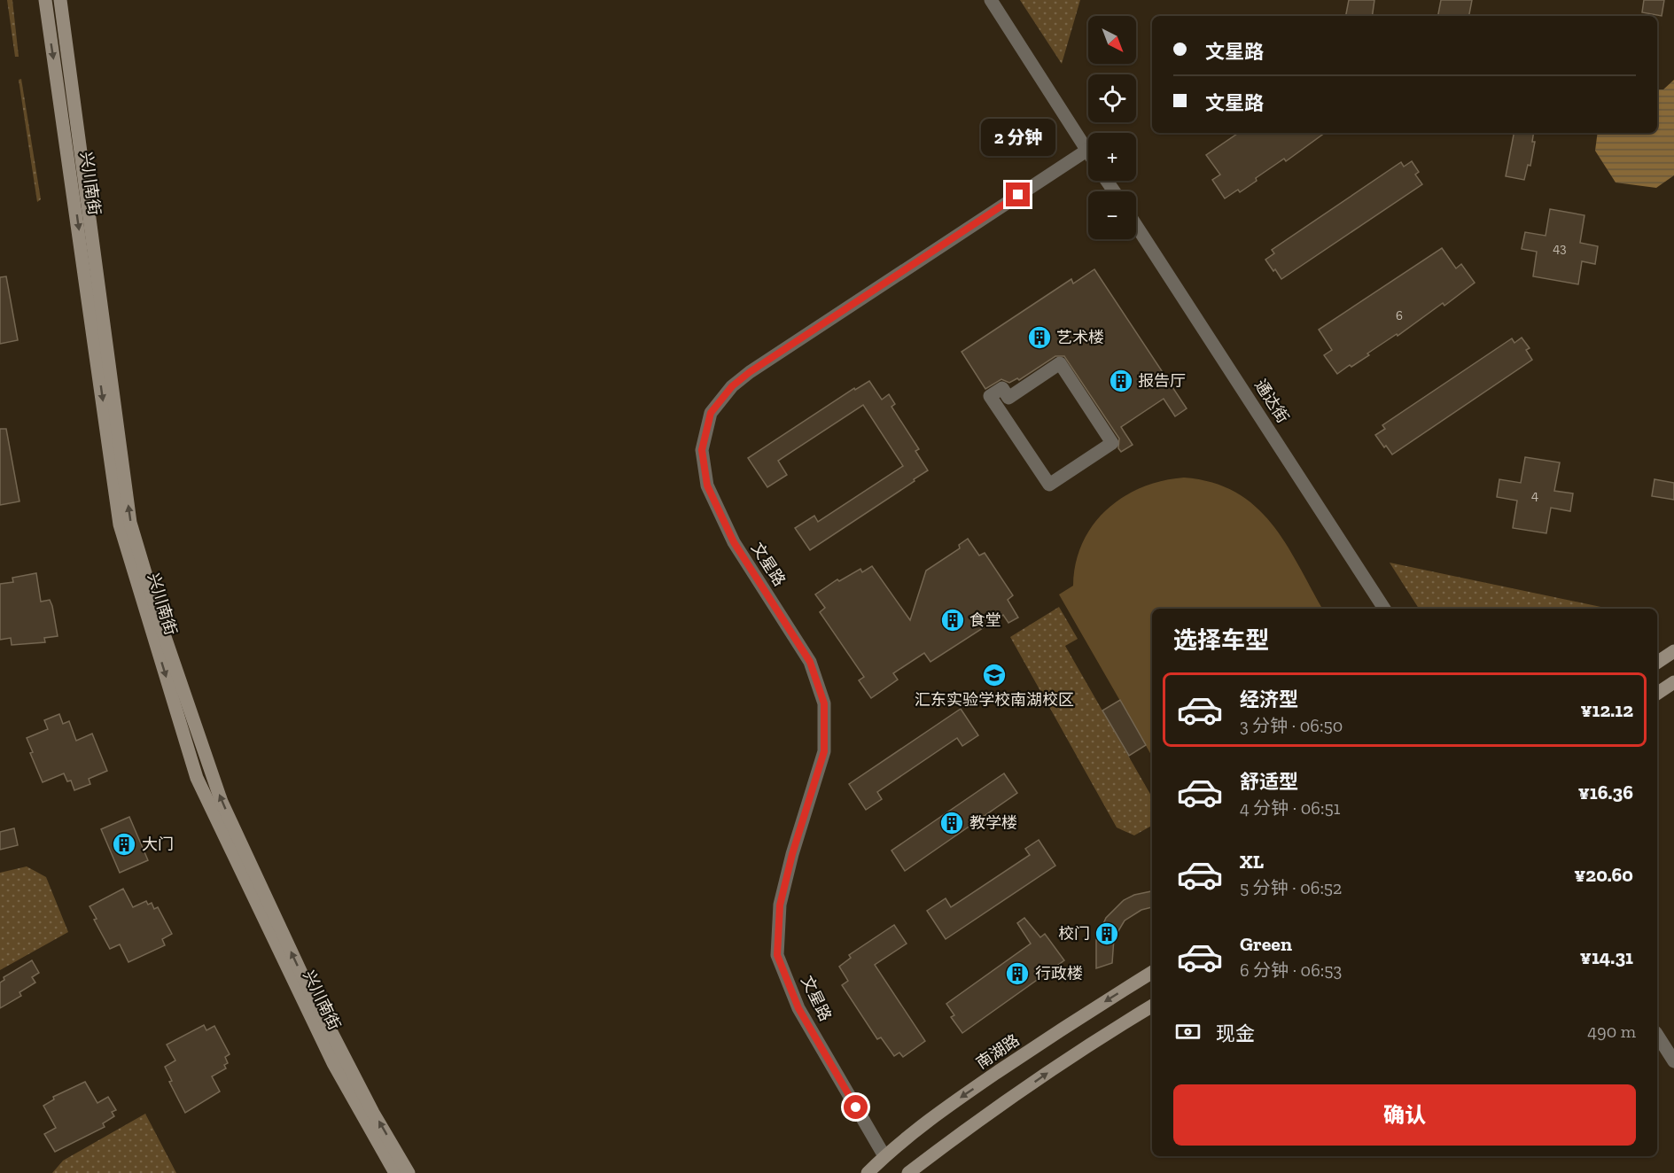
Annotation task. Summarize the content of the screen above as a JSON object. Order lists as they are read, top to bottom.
{
  "streets": {
    "street": [
      "兴川南街",
      "通达街",
      "文星路",
      "南湖路"
    ]
  },
  "crossings": [
    ["文星路", "南湖路"]
  ],
  "places": {
    "building": [
      "艺术楼",
      "报告厅",
      "食堂",
      "教学楼",
      "大门",
      "校门",
      "行政楼"
    ],
    "school or university": ["汇东实验学校南湖校区"]
  },
  "house_numbers": ["43", "6", "4"],
  "north": "bottom right",
  "page": {
    "map_buttons": ["+", "−"],
    "banner": ["文星路", "文星路"],
    "bubble": "2 分钟",
    "heading": "选择车型",
    "list": [
      {
        "name": "经济型",
        "note": "3 分钟 · 06:50",
        "value": "¥12.12"
      },
      {
        "name": "舒适型",
        "note": "4 分钟 · 06:51",
        "value": "¥16.36"
      },
      {
        "name": "XL",
        "note": "5 分钟 · 06:52",
        "value": "¥20.60"
      },
      {
        "name": "Green",
        "note": "6 分钟 · 06:53",
        "value": "¥14.31"
      }
    ],
    "pay": ["现金", "490 m"],
    "buttons": "确认"
  }
}
